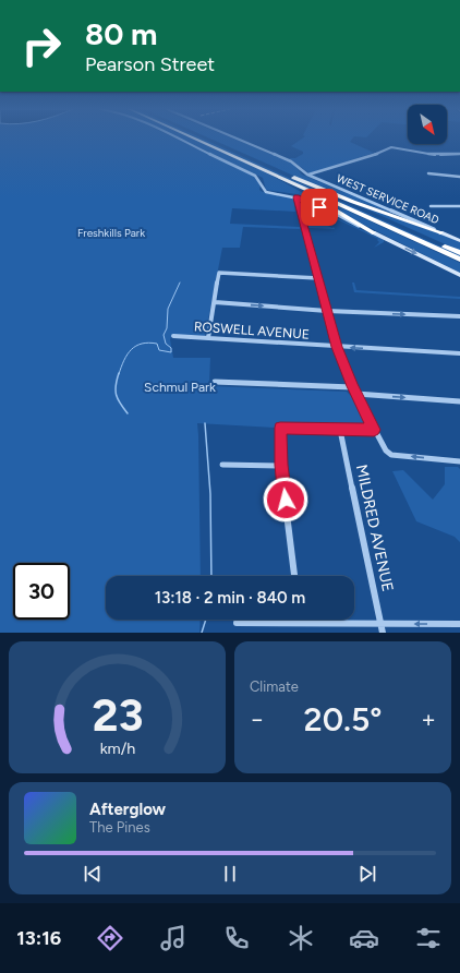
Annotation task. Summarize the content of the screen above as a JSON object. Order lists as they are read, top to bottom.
{
  "streets": {
    "main road": ["WEST SERVICE ROAD"],
    "street": ["ROSWELL AVENUE", "MILDRED AVENUE"]
  },
  "parks": ["Freshkills Park", "Schmul Park"],
  "north": "bottom right",
  "page": {
    "turn": ["80 m", "Pearson Street"],
    "limit": "30",
    "trip": "13:18 · 2 min · 840 m",
    "tile": "Climate",
    "heat": ["−", "20.5°", "+"],
    "song": ["Afterglow", "The Pines"],
    "tabs": "13:16",
    "gauge": ["23", "km/h"]
  }
}
